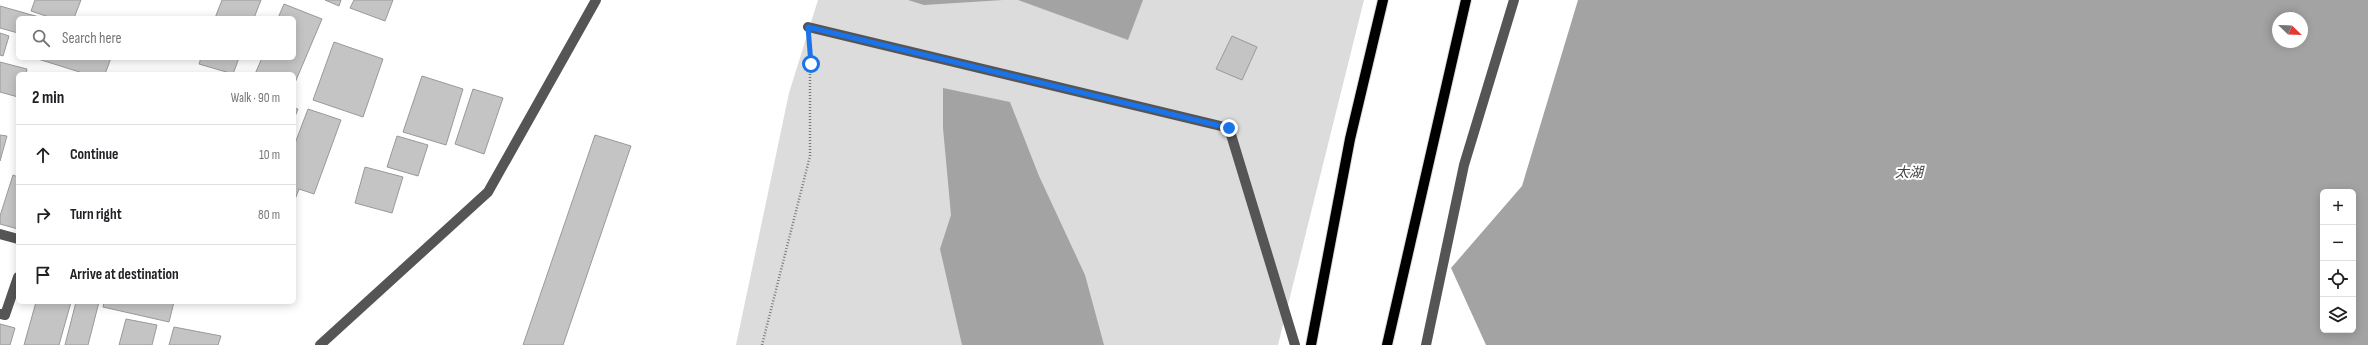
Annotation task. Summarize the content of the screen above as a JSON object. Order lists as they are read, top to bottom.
{
  "water": ["太湖"],
  "north": "bottom right",
  "page": {
    "search": "Search here",
    "heading": ["2 min", "Walk · 90 m"],
    "list": [
      ["Continue", "10 m"],
      ["Turn right", "80 m"],
      "Arrive at destination"
    ],
    "map_buttons": ["+", "−"]
  }
}
